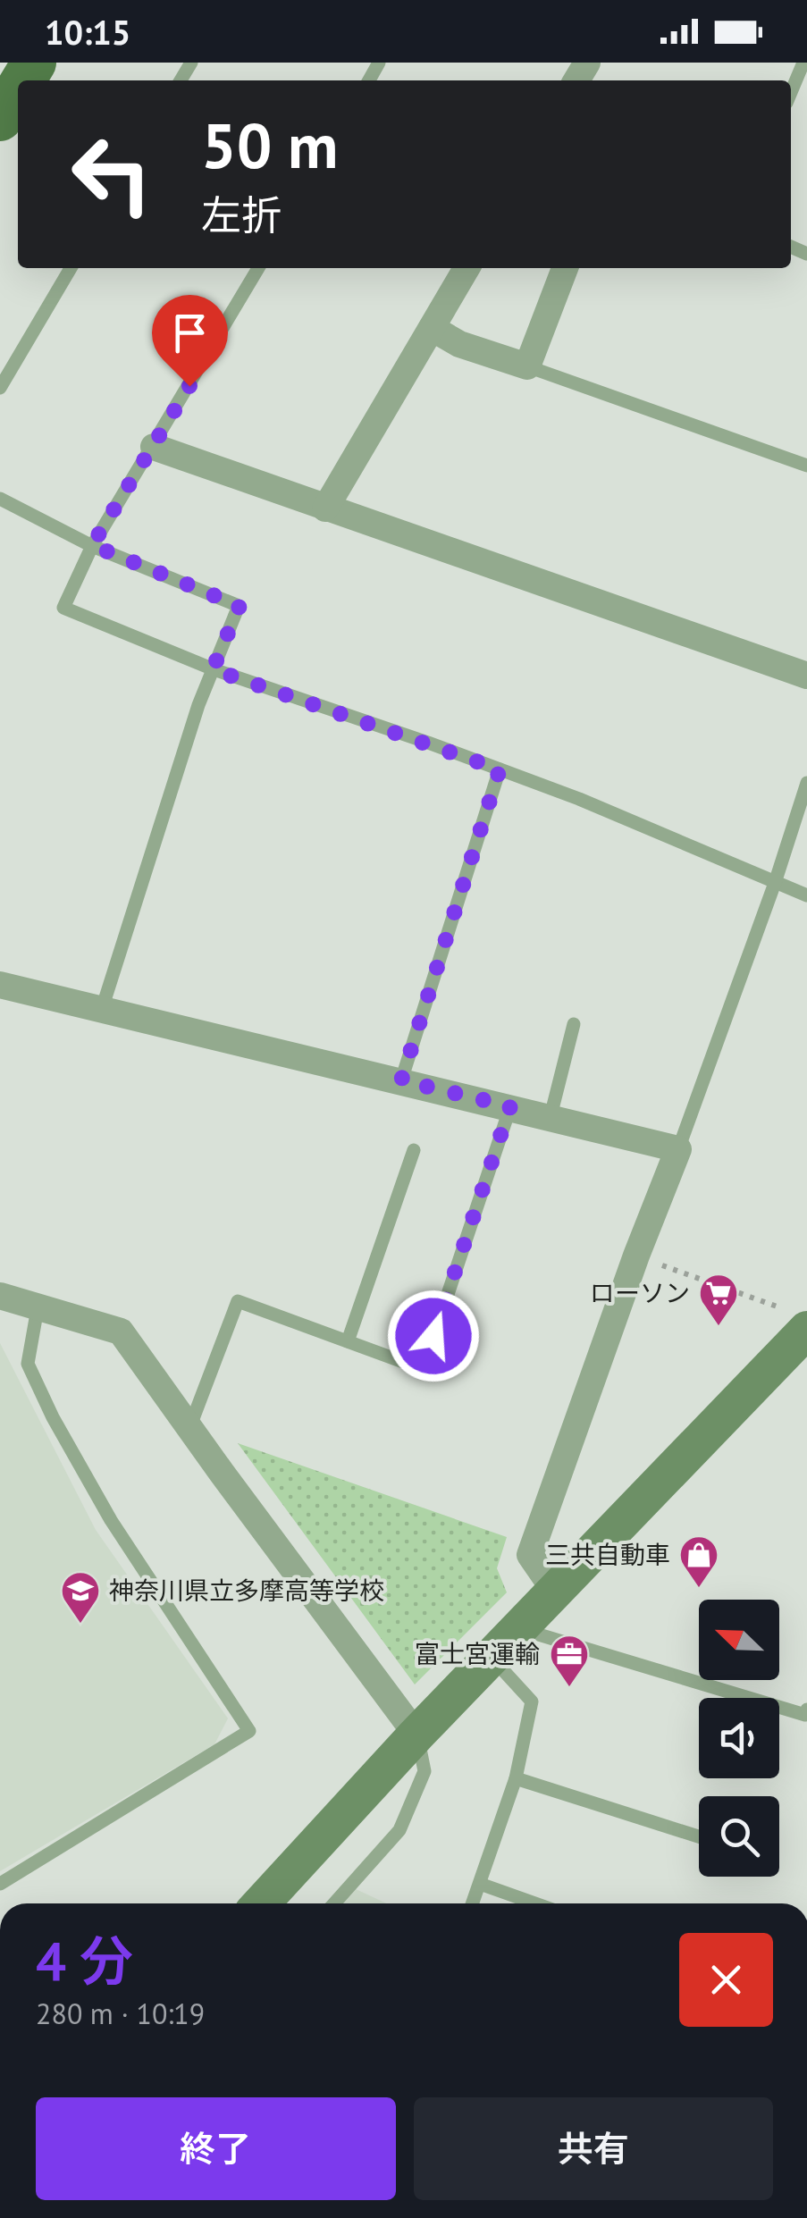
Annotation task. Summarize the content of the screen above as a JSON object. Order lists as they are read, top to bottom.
{
  "places": {
    "supermarket": ["ローソン"],
    "shop": ["三共自動車"],
    "school or university": ["神奈川県立多摩高等学校"],
    "office": ["富士宮運輸"]
  },
  "north": "top left",
  "page": {
    "status": "10:15",
    "turn": ["50 m", "左折"],
    "heading": ["4 分", "280 m · 10:19"],
    "buttons": ["終了", "共有"]
  }
}
